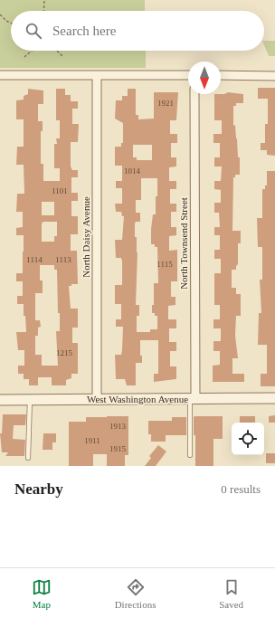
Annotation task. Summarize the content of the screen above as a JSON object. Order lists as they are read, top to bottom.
{
  "streets": {
    "street": ["North Daisy Avenue", "North Townsend Street", "West Washington Avenue"]
  },
  "crossings": [
    ["North Daisy Avenue", "West Washington Avenue"],
    ["North Townsend Street", "West Washington Avenue"]
  ],
  "house_numbers": [
    "1921",
    "1014",
    "1101",
    "1114",
    "1113",
    "1115",
    "1215",
    "1913",
    "1911",
    "1915"
  ],
  "north": "bottom",
  "page": {
    "search": "Search here",
    "heading": ["Nearby", "0 results"],
    "nav": ["Map", "Directions", "Saved"]
  }
}
